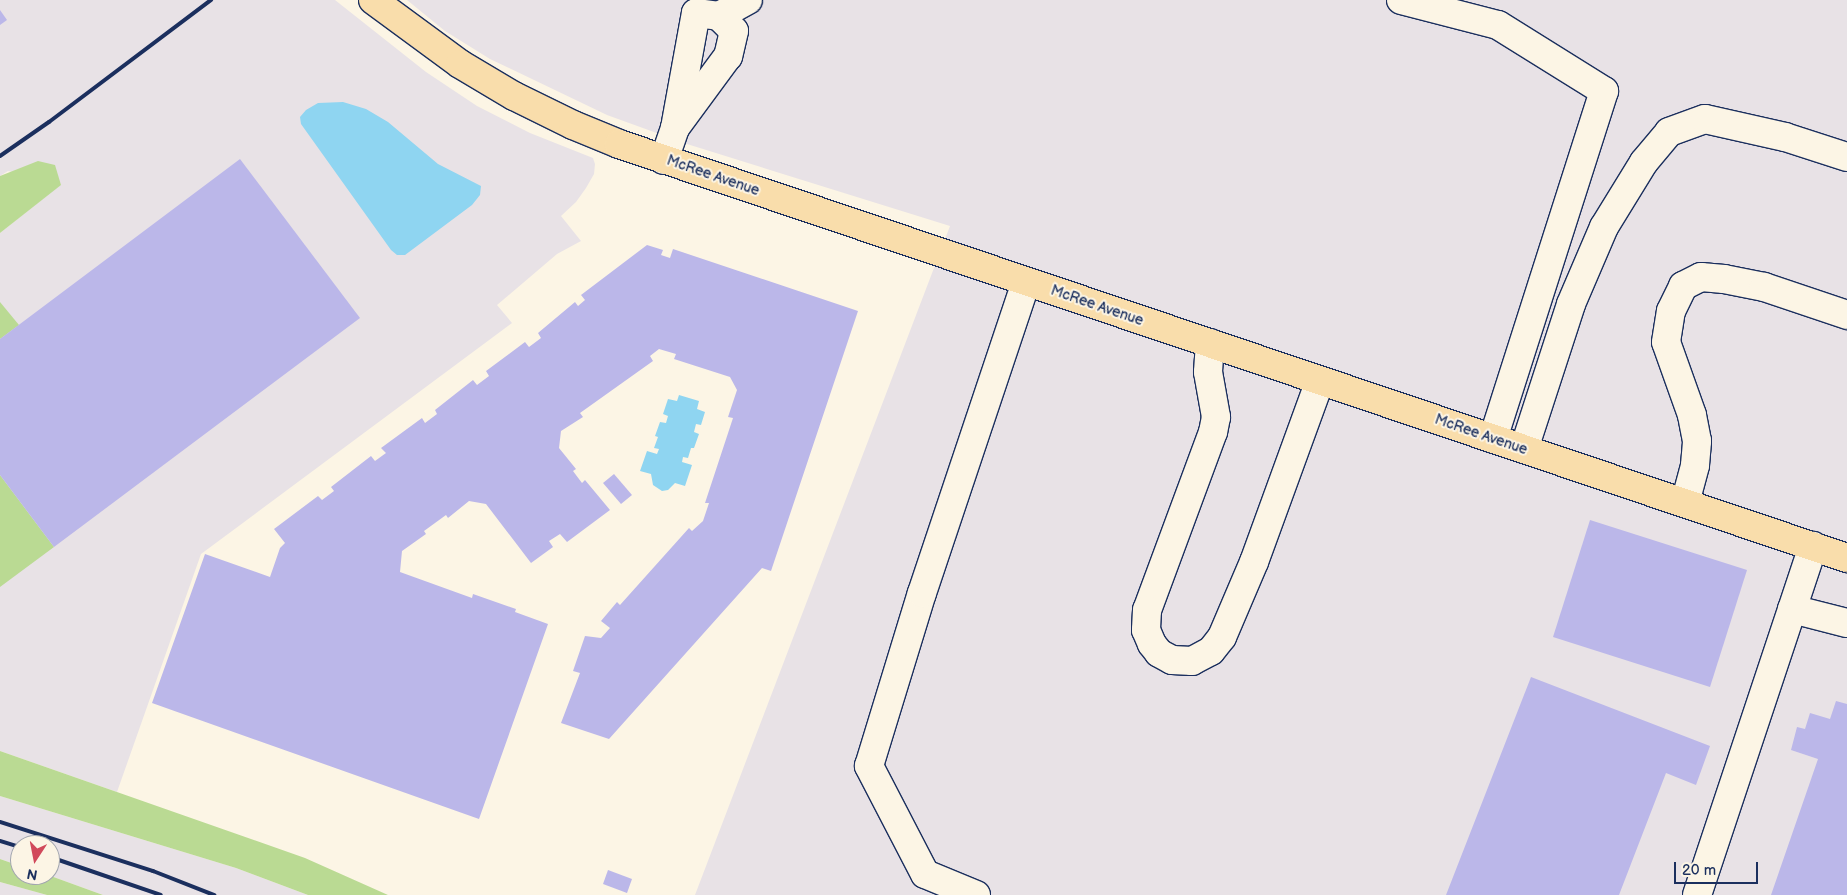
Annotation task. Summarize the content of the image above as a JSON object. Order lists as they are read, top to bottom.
{
  "streets": {
    "main road": ["McRee Avenue"]
  },
  "scale_bar": "20 m",
  "north": "bottom"
}
